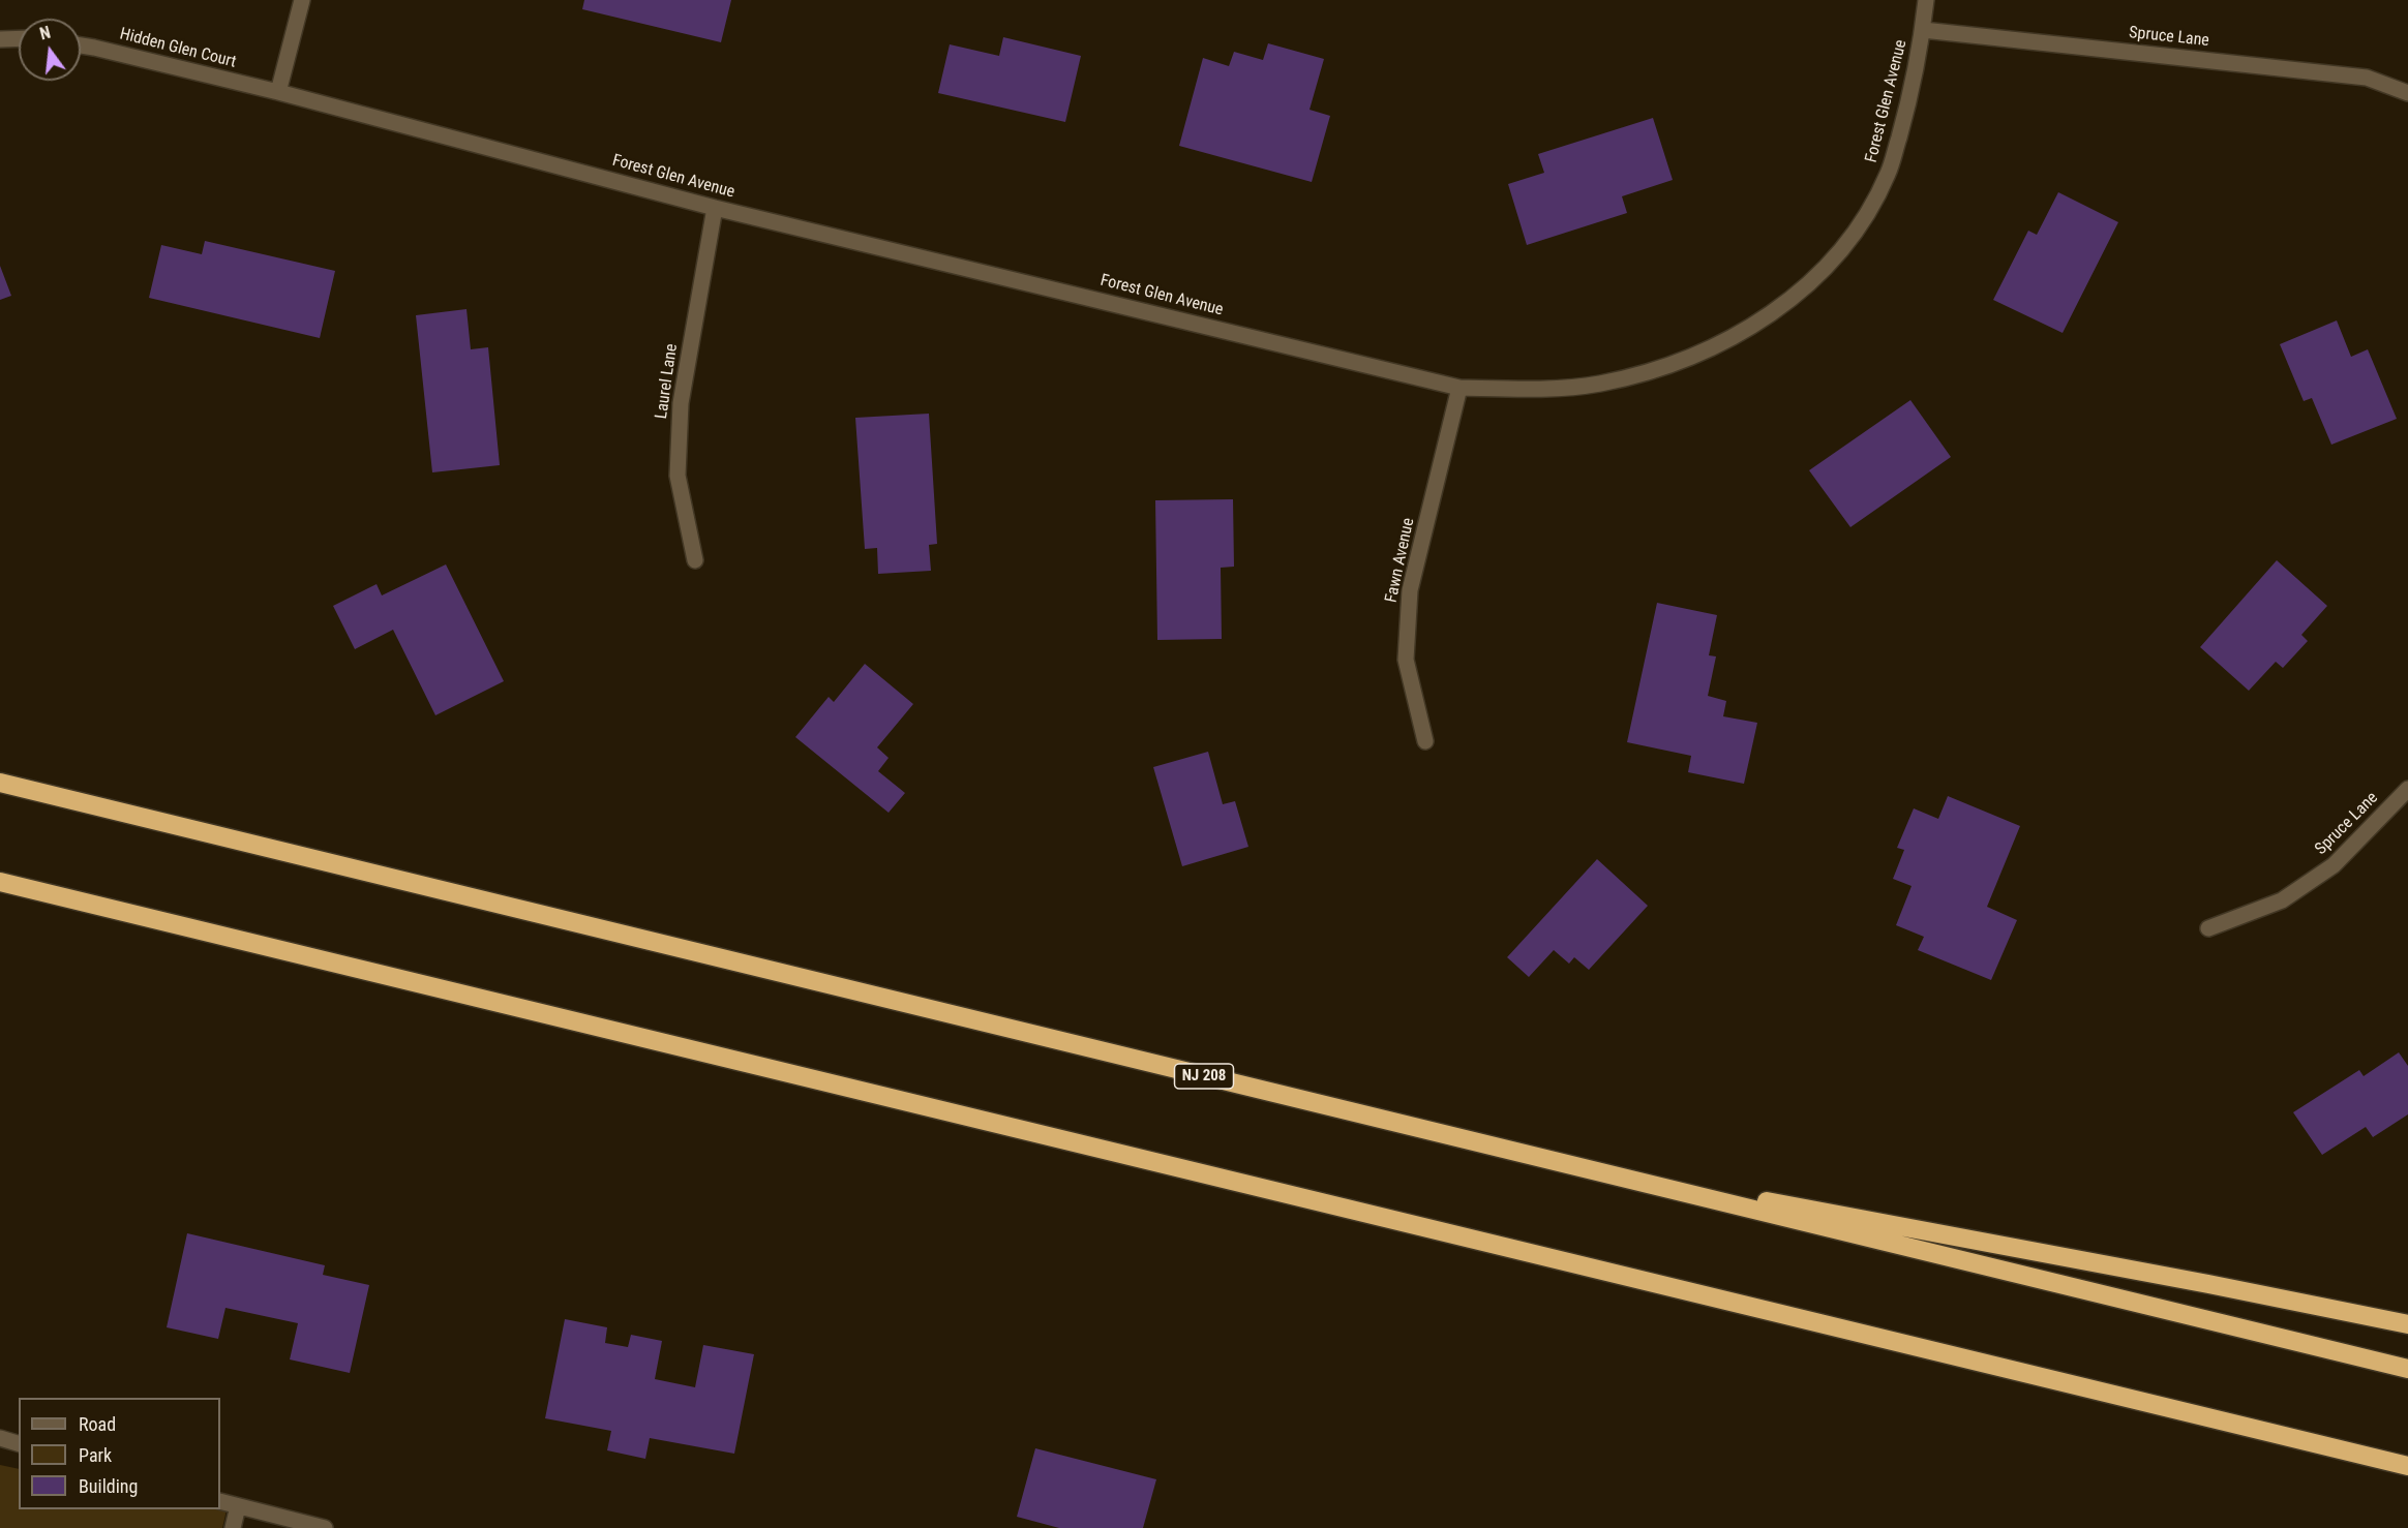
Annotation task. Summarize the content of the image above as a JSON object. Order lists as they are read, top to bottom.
{
  "streets": {
    "highway": ["NJ 208"],
    "street": [
      "Spruce Lane",
      "Hidden Glen Court",
      "Forest Glen Avenue",
      "Laurel Lane",
      "Fawn Avenue"
    ]
  },
  "crossings": [
    ["Spruce Lane", "Forest Glen Avenue"],
    ["Hidden Glen Court", "Forest Glen Avenue"],
    ["Forest Glen Avenue", "Laurel Lane"],
    ["Forest Glen Avenue", "Fawn Avenue"]
  ],
  "legend": ["Road", "Park", "Building"],
  "north": "top"
}
